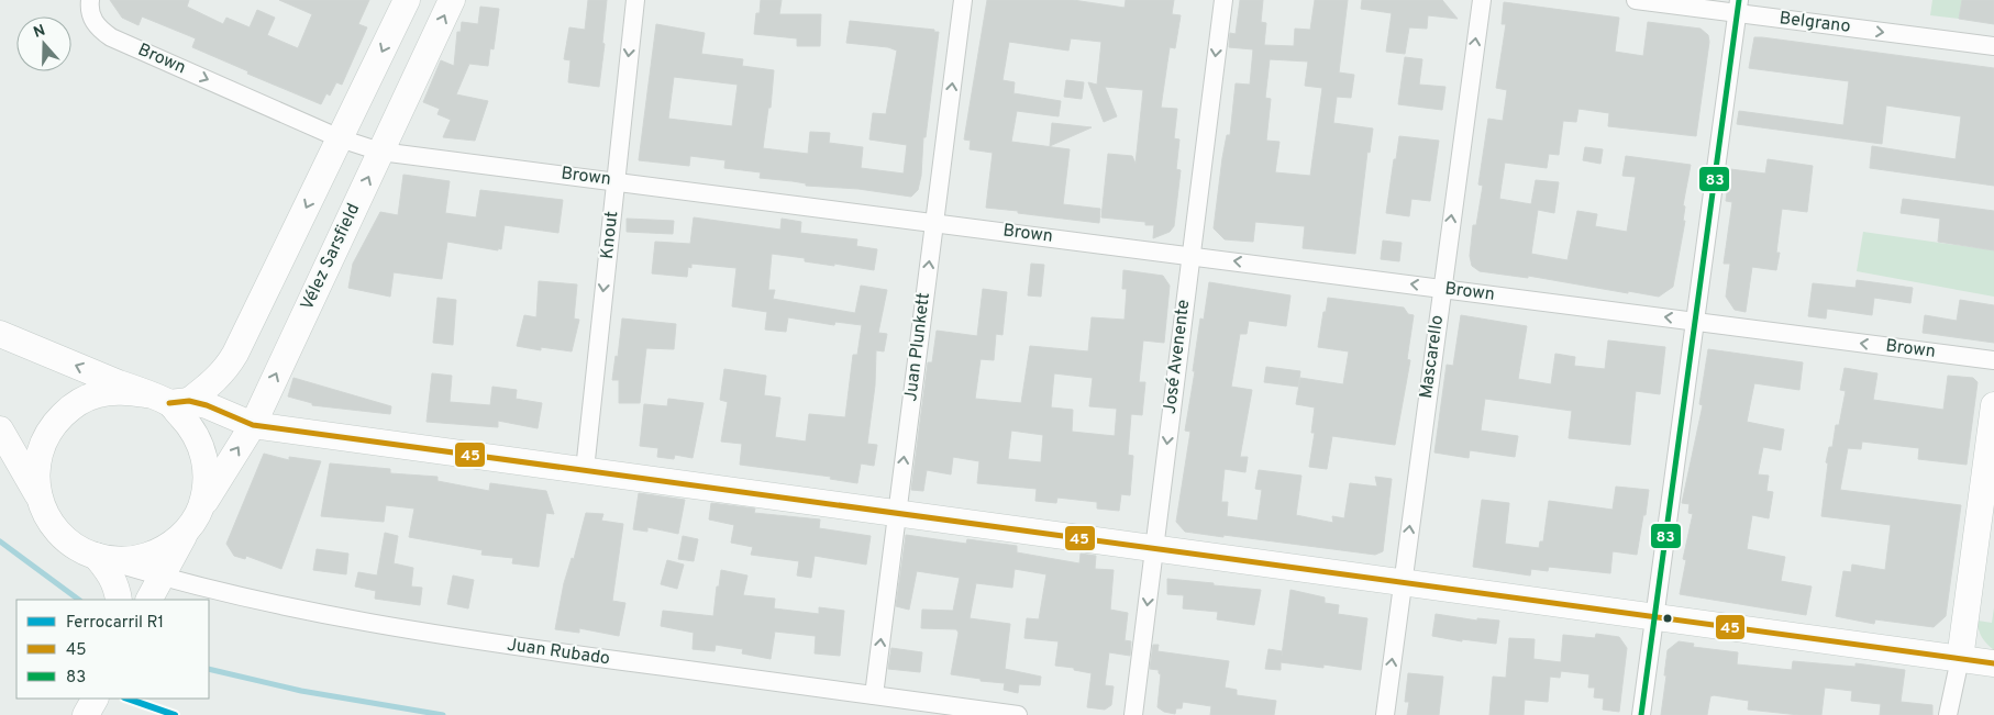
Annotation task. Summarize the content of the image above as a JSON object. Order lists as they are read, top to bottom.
{
  "streets": {
    "main road": ["Vélez Sarsfield"],
    "street": [
      "Belgrano",
      "Brown",
      "Knout",
      "Juan Plunkett",
      "José Avenente",
      "Mascarello",
      "Juan Rubado"
    ]
  },
  "crossings": [
    ["Brown", "Knout"],
    ["Brown", "Vélez Sarsfield"],
    ["Brown", "Juan Plunkett"],
    ["Brown", "José Avenente"],
    ["Brown", "Mascarello"],
    ["Vélez Sarsfield", "Juan Rubado"],
    ["Juan Plunkett", "Juan Rubado"]
  ],
  "one_way": [
    "Belgrano",
    "Knout",
    "Juan Plunkett",
    "José Avenente",
    "Mascarello"
  ],
  "lines": ["transit line 83", "transit line 45", "rail line R1"],
  "legend": ["Ferrocarril R1", "45", "83"],
  "north": "top"
}
